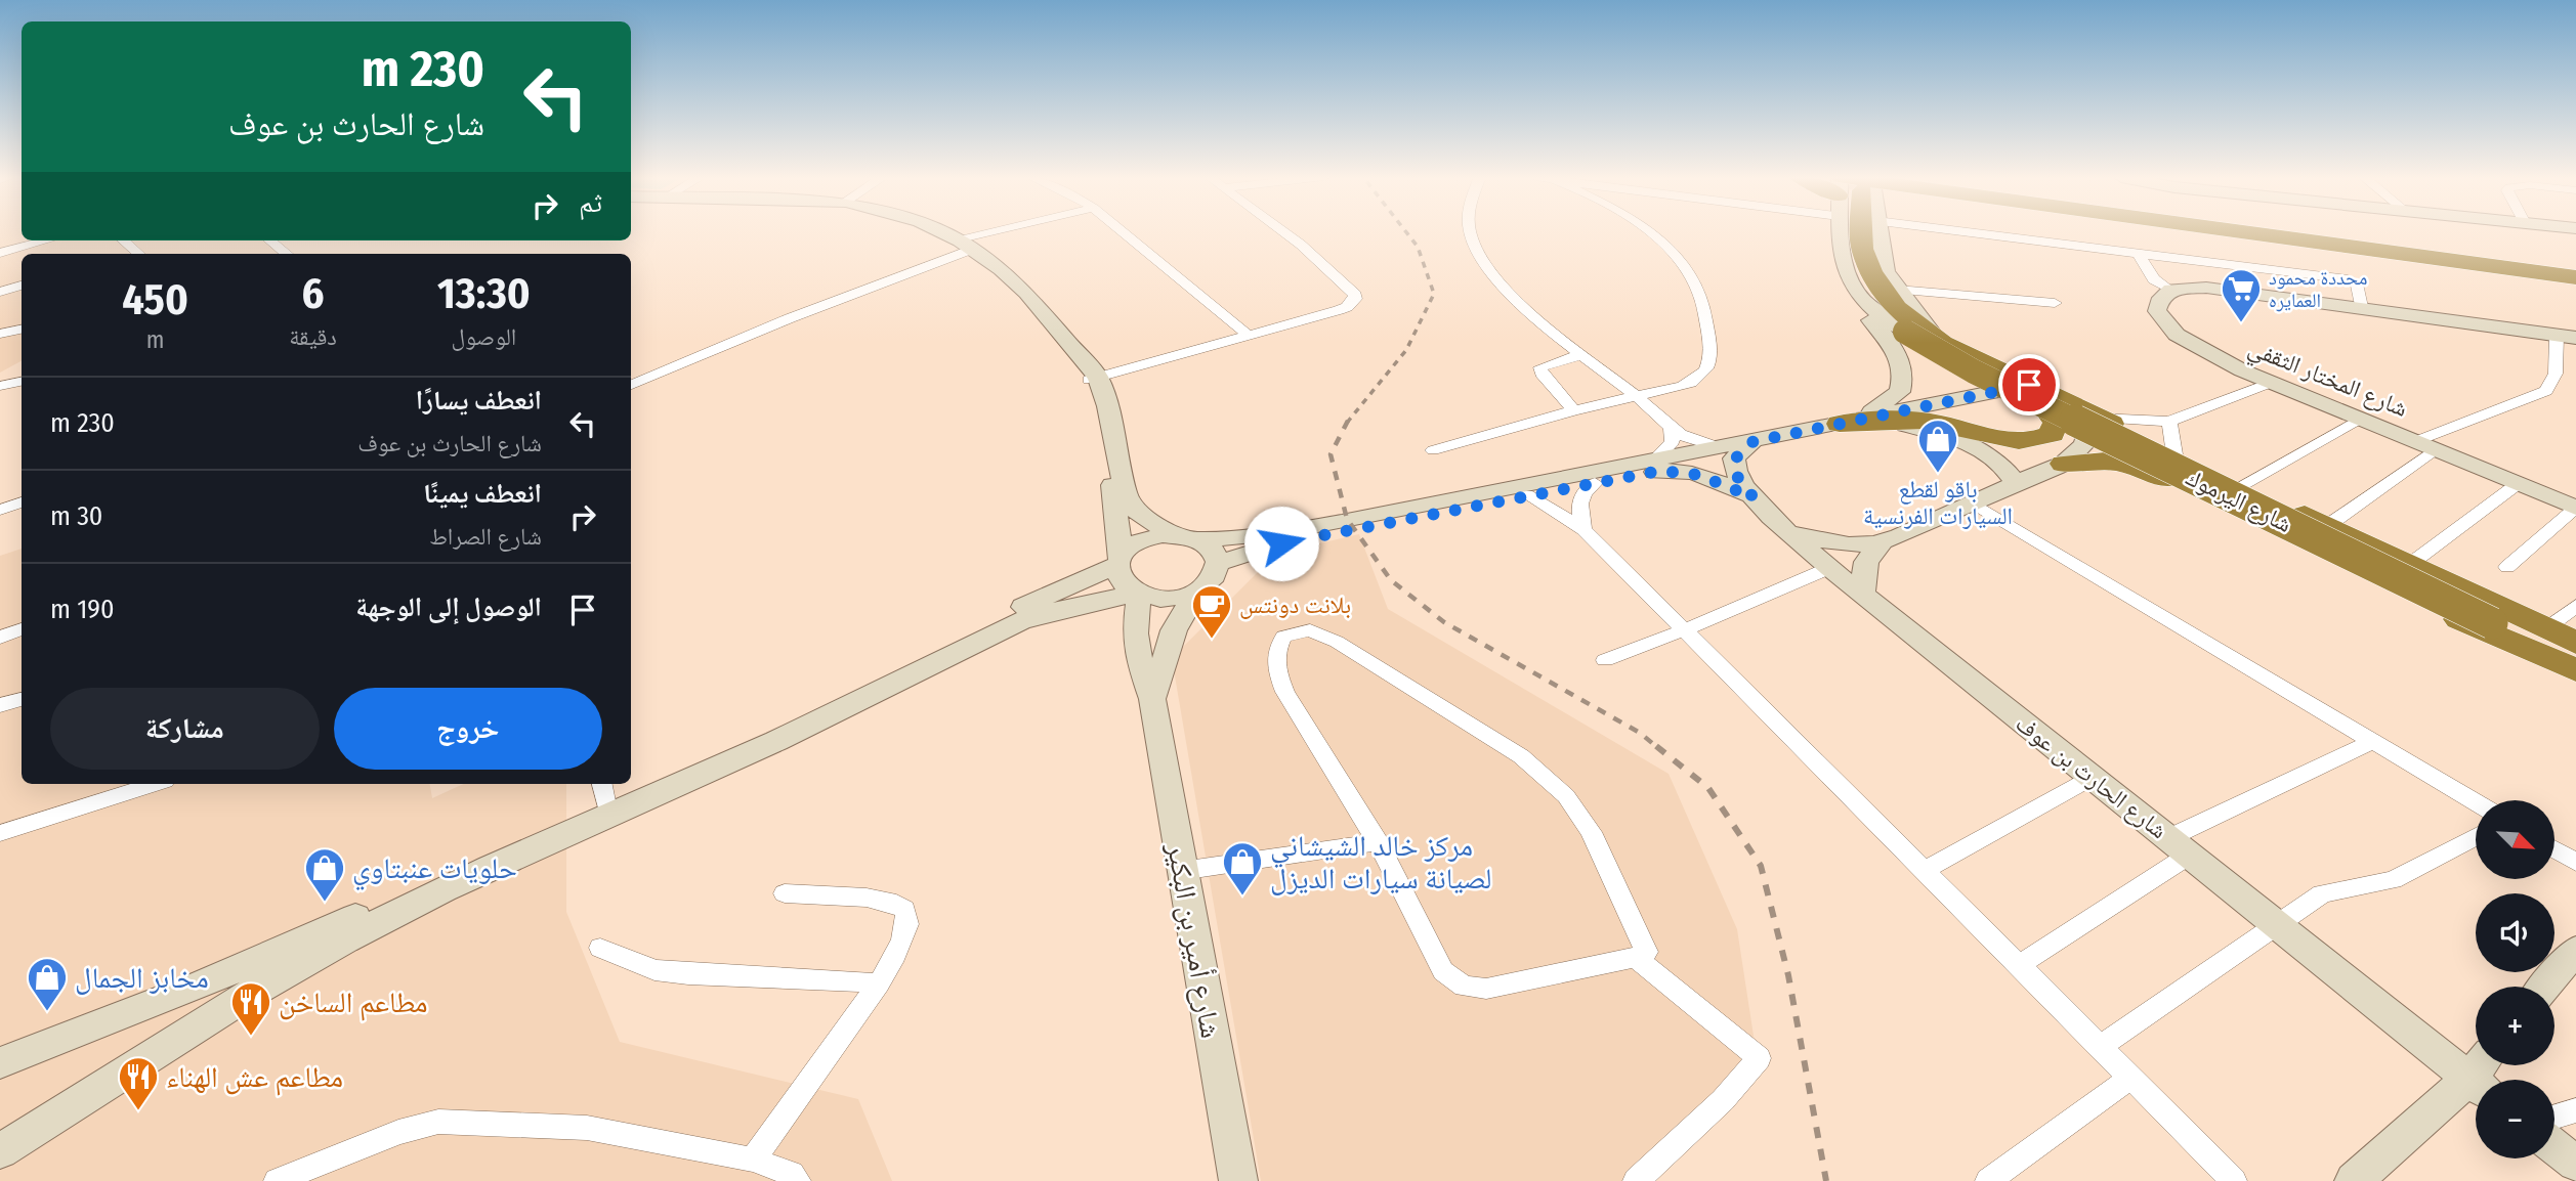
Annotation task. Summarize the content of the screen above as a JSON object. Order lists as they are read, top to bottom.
{
  "streets": {
    "highway": ["شارع اليرموك"],
    "street": ["شارع المختار الثقفي", "شارع الحارث بن عوف", "شارع أمير بن البكير"]
  },
  "places": {
    "supermarket": ["محددة محمود العمايره"],
    "shop": [
      "باقو لقطع السيارات الفرنسية",
      "مركز خالد الشيشاني لصيانة سيارات الديزل",
      "حلويات عنبتاوي",
      "مخابز الجمال"
    ],
    "cafe": ["بلانت دونتس"],
    "restaurant": ["مطاعم الساخن", "مطاعم عش الهناء"]
  },
  "north": "bottom right",
  "page": {
    "turn": ["230 m", "شارع الحارث بن عوف"],
    "then": "ثم",
    "eta": [
      "13:30",
      "الوصول",
      "6",
      "دقيقة",
      "450",
      "m"
    ],
    "list": [
      {
        "name": "انعطف يسارًا",
        "note": "شارع الحارث بن عوف",
        "value": "230 m"
      },
      {
        "name": "انعطف يمينًا",
        "note": "شارع الصراط",
        "value": "30 m"
      },
      {
        "name": "الوصول إلى الوجهة",
        "value": "190 m"
      }
    ],
    "buttons": ["خروج", "مشاركة"],
    "map_buttons": ["+", "−"]
  }
}
